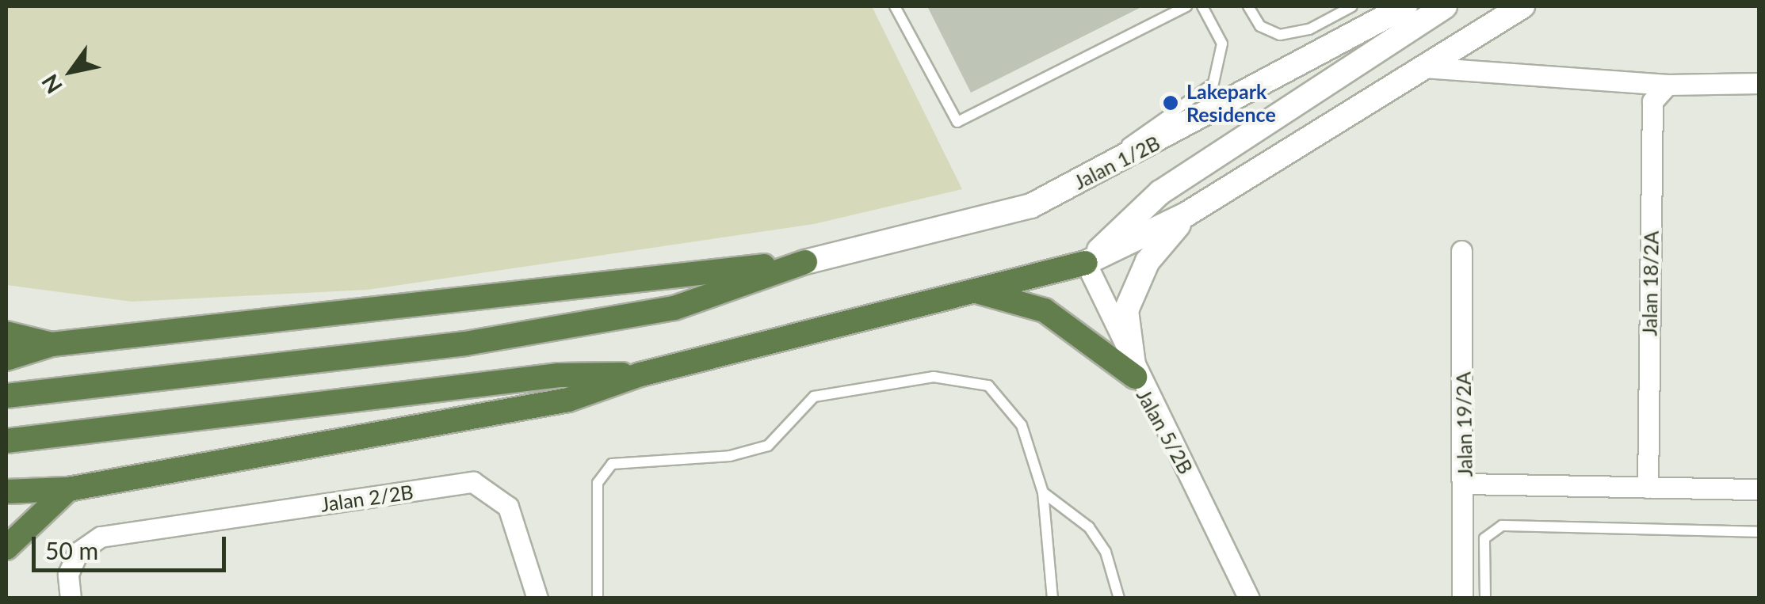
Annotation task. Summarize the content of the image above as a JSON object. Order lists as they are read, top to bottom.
{
  "streets": {
    "street": [
      "Jalan 1/2B",
      "Jalan 18/2A",
      "Jalan 19/2A",
      "Jalan 5/2B",
      "Jalan 2/2B"
    ]
  },
  "places": ["Lakepark Residence"],
  "scale_bar": "50 m",
  "north": "bottom left"
}
